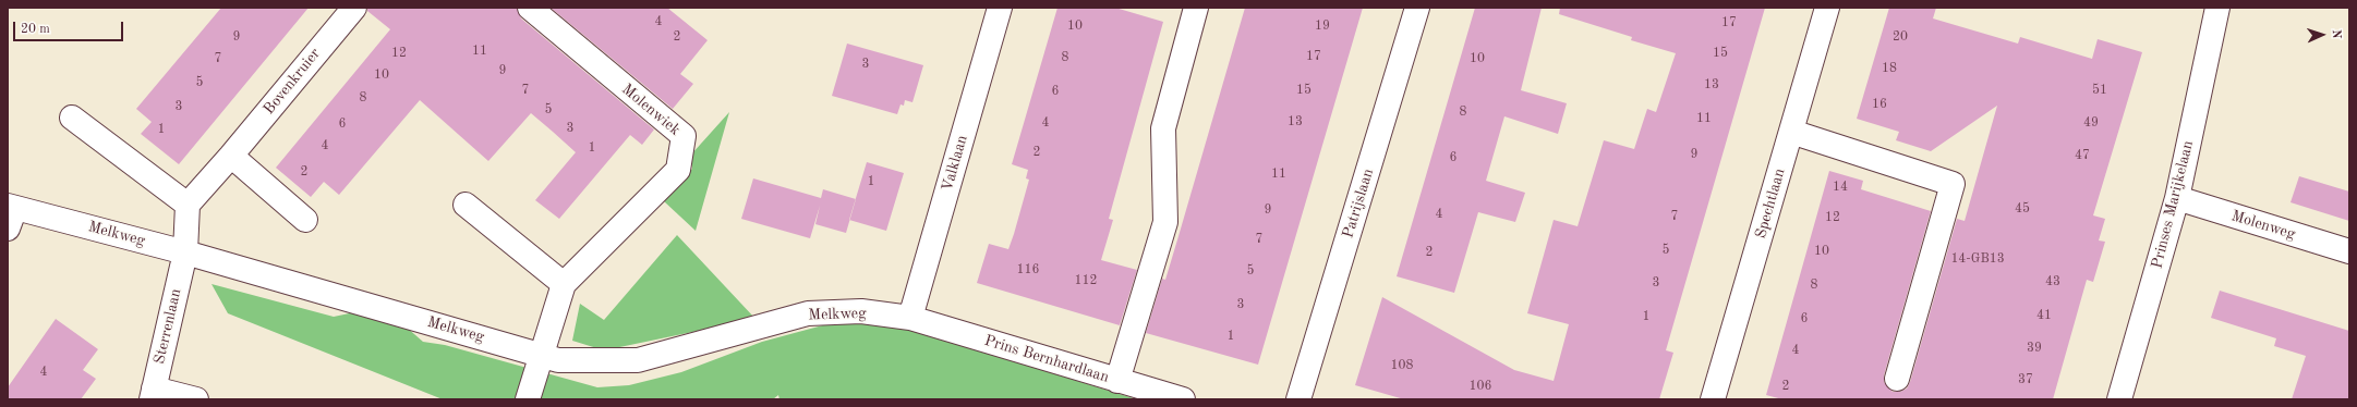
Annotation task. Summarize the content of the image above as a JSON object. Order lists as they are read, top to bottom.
{
  "streets": {
    "street": [
      "Bovenkruier",
      "Molenwiek",
      "Valklaan",
      "Patrijslaan",
      "Spechtlaan",
      "Prinses Marijkelaan",
      "Molenweg",
      "Melkweg",
      "Sterrenlaan",
      "Prins Bernhardlaan"
    ]
  },
  "crossings": [
    ["Molenwiek", "Melkweg"],
    ["Valklaan", "Melkweg"],
    ["Valklaan", "Prins Bernhardlaan"],
    ["Prinses Marijkelaan", "Molenweg"],
    ["Melkweg", "Sterrenlaan"],
    ["Melkweg", "Prins Bernhardlaan"]
  ],
  "house_numbers": [
    "4",
    "17",
    "10",
    "19",
    "9",
    "2",
    "20",
    "11",
    "12",
    "15",
    "17",
    "8",
    "7",
    "10",
    "3",
    "18",
    "9",
    "10",
    "5",
    "13",
    "7",
    "15",
    "51",
    "6",
    "8",
    "16",
    "3",
    "5",
    "8",
    "11",
    "13",
    "4",
    "49",
    "6",
    "3",
    "1",
    "4",
    "1",
    "2",
    "9",
    "47",
    "6",
    "2",
    "11",
    "1",
    "14",
    "45",
    "9",
    "4",
    "7",
    "12",
    "7",
    "5",
    "10",
    "2",
    "14-GB13",
    "116",
    "5",
    "112",
    "43",
    "3",
    "8",
    "3",
    "41",
    "1",
    "6",
    "1",
    "39",
    "4",
    "108",
    "4",
    "37",
    "106",
    "2"
  ],
  "scale_bar": "20 m",
  "north": "right"
}
